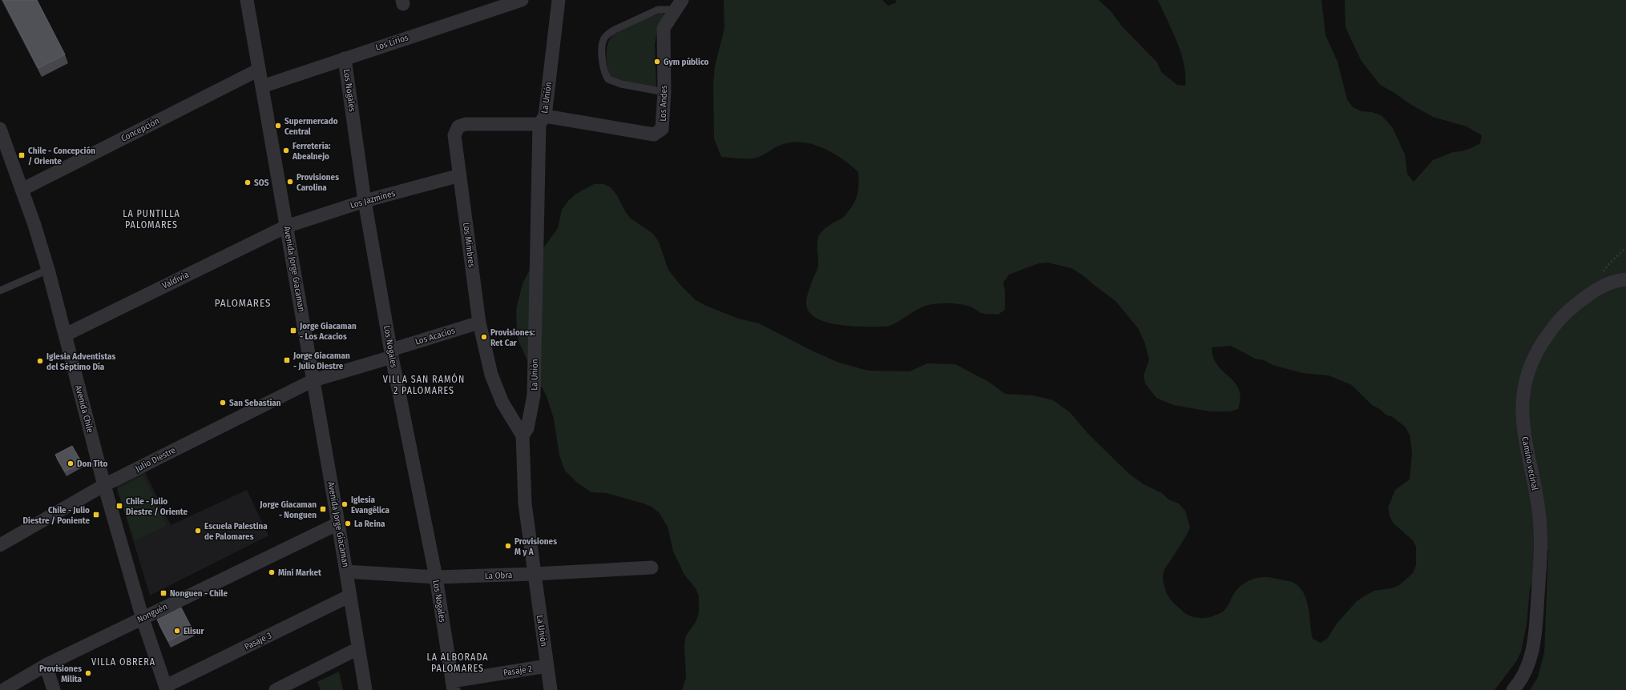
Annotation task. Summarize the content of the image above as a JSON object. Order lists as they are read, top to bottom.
{
  "streets": {
    "street": [
      "Los Lirios",
      "Los Nogales",
      "La Unión",
      "Los Andes",
      "Concepción",
      "Los Jazmines",
      "Los Mimbres",
      "Avenida Jorge Giacaman",
      "Valdivia",
      "Los Acacios",
      "Avenida Chile",
      "Julio Diestre",
      "Camino vecinal",
      "La Obra",
      "Nonguén",
      "Pasaje 3",
      "Pasaje 2"
    ]
  },
  "crossings": [
    ["Los Lirios", "Los Nogales"],
    ["Los Lirios", "Avenida Jorge Giacaman"],
    ["Los Nogales", "Los Jazmines"],
    ["Los Nogales", "Los Acacios"],
    ["Los Nogales", "La Obra"],
    ["Los Nogales", "Pasaje 2"],
    ["La Unión", "Los Andes"],
    ["La Unión", "Los Mimbres"],
    ["La Unión", "La Obra"],
    ["La Unión", "Pasaje 2"],
    ["Los Andes", "Los Mimbres"],
    ["Concepción", "Avenida Jorge Giacaman"],
    ["Concepción", "Avenida Chile"],
    ["Los Jazmines", "Los Mimbres"],
    ["Los Jazmines", "Avenida Jorge Giacaman"],
    ["Los Jazmines", "Valdivia"],
    ["Los Mimbres", "Los Acacios"],
    ["Avenida Jorge Giacaman", "Valdivia"],
    ["Avenida Jorge Giacaman", "Los Acacios"],
    ["Avenida Jorge Giacaman", "Julio Diestre"],
    ["Avenida Jorge Giacaman", "La Obra"],
    ["Avenida Jorge Giacaman", "Nonguén"],
    ["Avenida Jorge Giacaman", "Pasaje 3"],
    ["Valdivia", "Avenida Chile"],
    ["Los Acacios", "Julio Diestre"],
    ["Avenida Chile", "Julio Diestre"],
    ["Avenida Chile", "Nonguén"],
    ["Avenida Chile", "Pasaje 3"]
  ],
  "districts": [
    "LA PUNTILLA PALOMARES",
    "PALOMARES",
    "VILLA SAN RAMÓN 2 PALOMARES",
    "LA ALBORADA PALOMARES",
    "VILLA OBRERA"
  ],
  "places": {
    "other": [
      "Gym público",
      "Supermercado Central",
      "Ferretería: Abealnejo",
      "Provisiones Carolina",
      "SOS",
      "Provisiones: Ret Car",
      "Iglesia Adventistas del Séptimo Día",
      "San Sebastían",
      "Don Tito",
      "Iglesia Evangélica",
      "La Reina",
      "Escuela Palestina de Palomares",
      "Provisiones M y A",
      "Mini Market",
      "Elisur",
      "Provisiones Milita"
    ],
    "transit": [
      "Chile - Concepción / Oriente",
      "Jorge Giacaman - Los Acacios",
      "Jorge Giacaman - Julio Diestre",
      "Chile - Julio Diestre / Oriente",
      "Jorge Giacaman - Nonguen",
      "Chile - Julio Diestre / Poniente",
      "Nonguen - Chile"
    ]
  }
}
